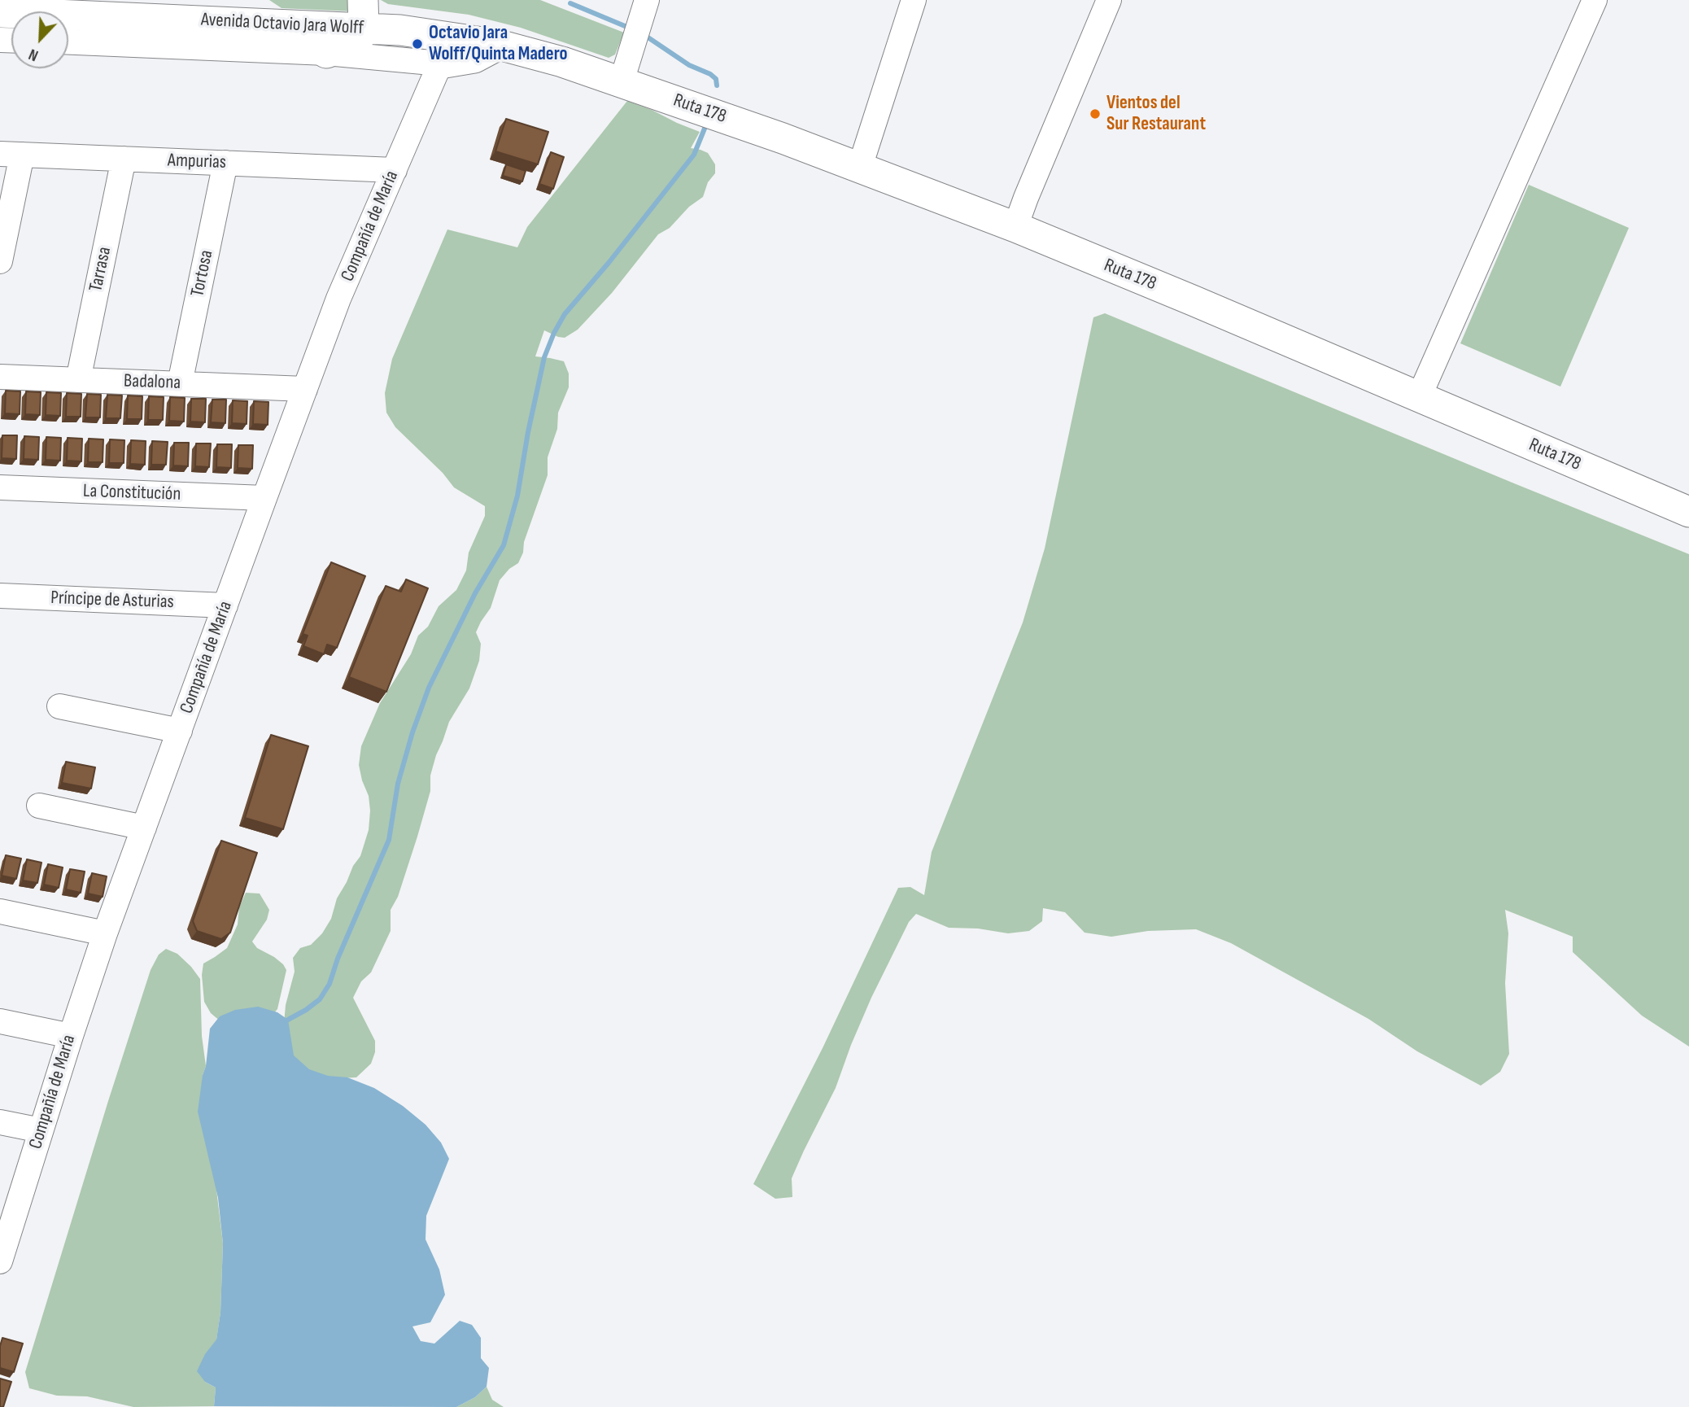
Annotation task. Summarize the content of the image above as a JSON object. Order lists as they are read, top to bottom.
{
  "streets": {
    "main road": ["Avenida Octavio Jara Wolff", "Ruta 178"],
    "street": [
      "Ampurias",
      "Compañía de María",
      "Tarrasa",
      "Tortosa",
      "Badalona",
      "La Constitución",
      "Príncipe de Asturias"
    ]
  },
  "crossings": [
    ["Avenida Octavio Jara Wolff", "Ruta 178"],
    ["Avenida Octavio Jara Wolff", "Compañía de María"],
    ["Ampurias", "Compañía de María"],
    ["Ampurias", "Tarrasa"],
    ["Ampurias", "Tortosa"],
    ["Compañía de María", "Badalona"],
    ["Compañía de María", "La Constitución"],
    ["Compañía de María", "Príncipe de Asturias"],
    ["Tarrasa", "Badalona"],
    ["Tortosa", "Badalona"]
  ],
  "places": ["Octavio Jara Wolff/Quinta Madero", "Vientos del Sur Restaurant"],
  "north": "bottom left"
}
